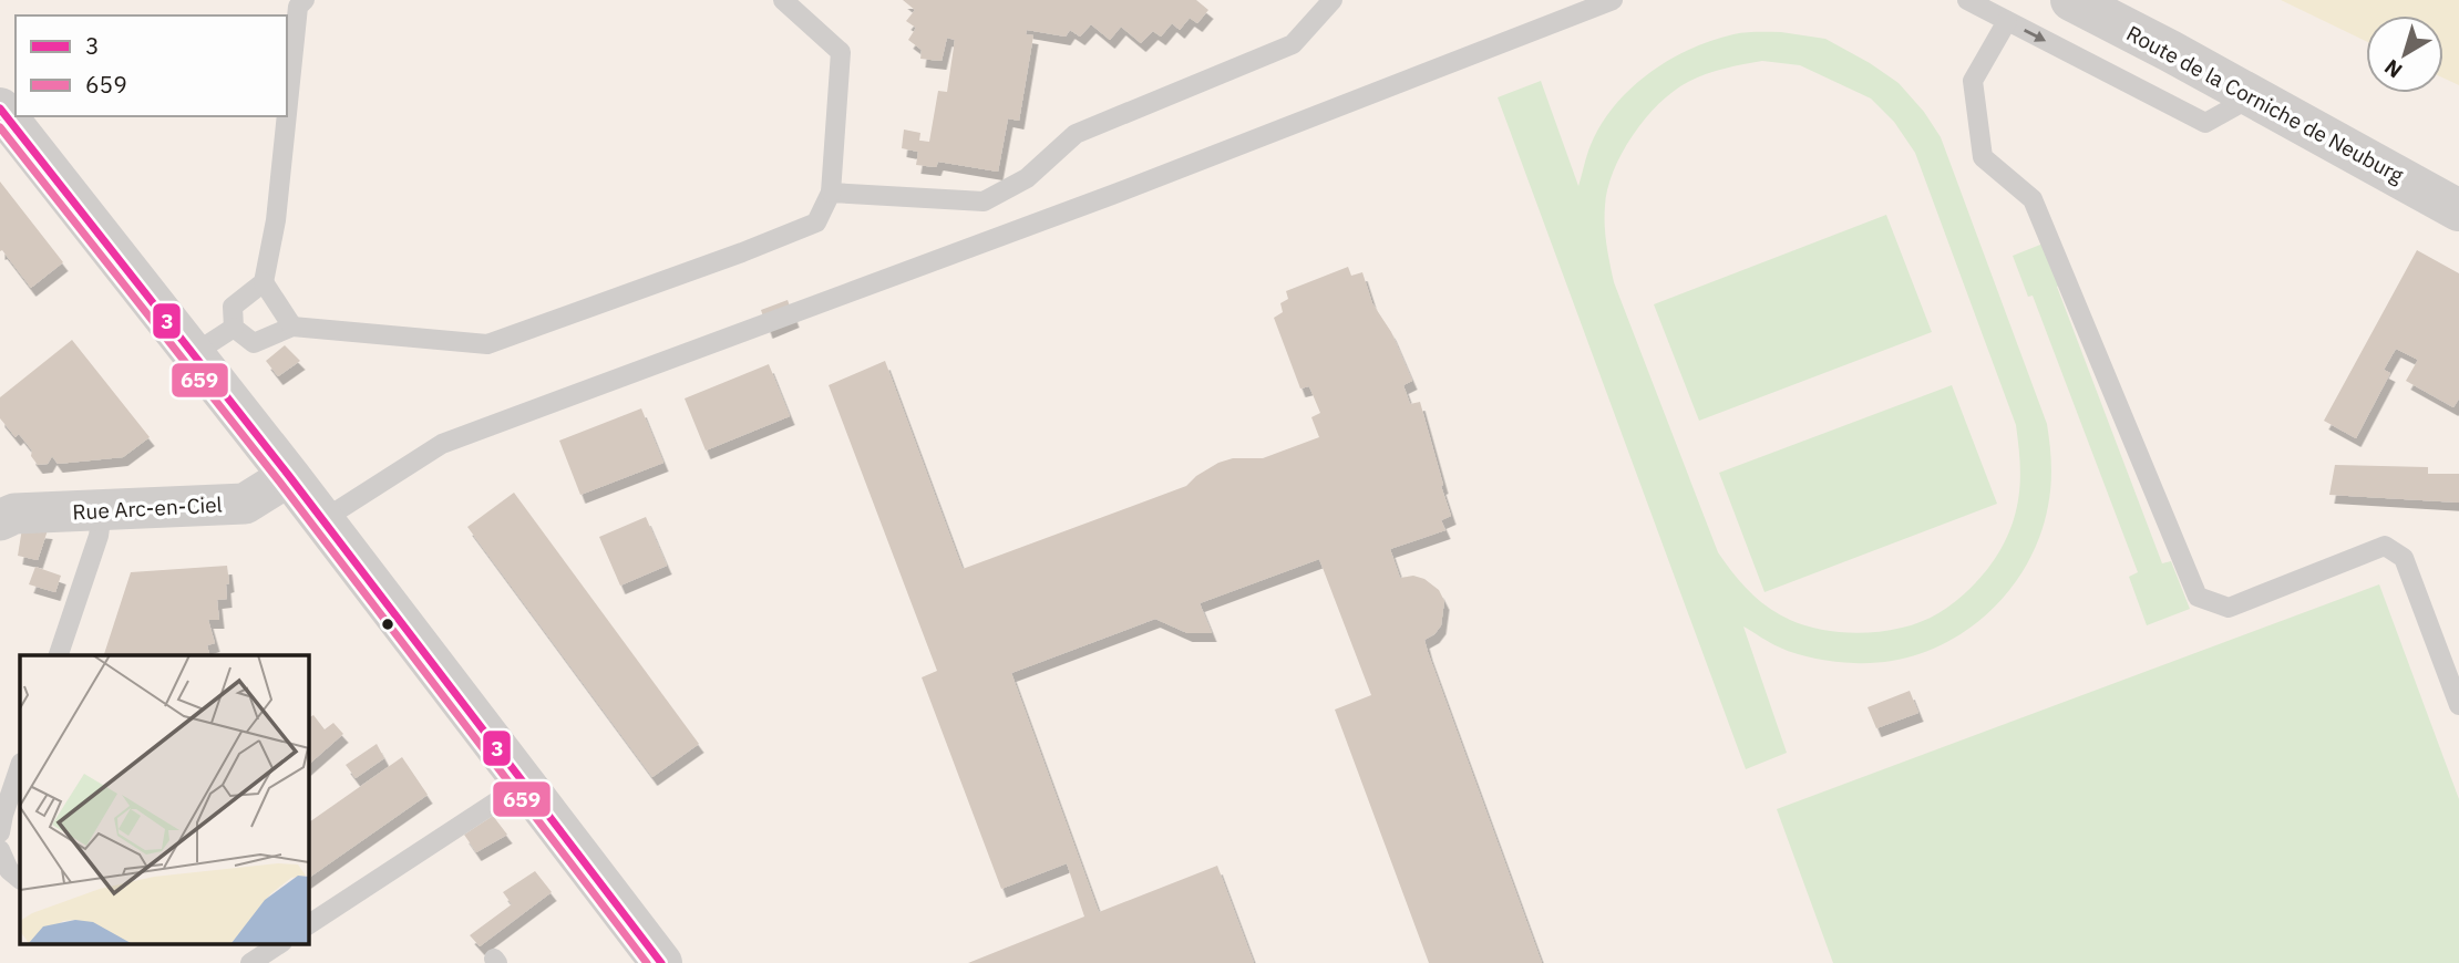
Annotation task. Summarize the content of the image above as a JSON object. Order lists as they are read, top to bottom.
{
  "streets": {
    "main road": ["Route de la Corniche de Neuburg"],
    "street": ["Rue Arc-en-Ciel"]
  },
  "lines": ["transit line 3", "transit line 659"],
  "legend": ["3", "659"],
  "north": "bottom left"
}
